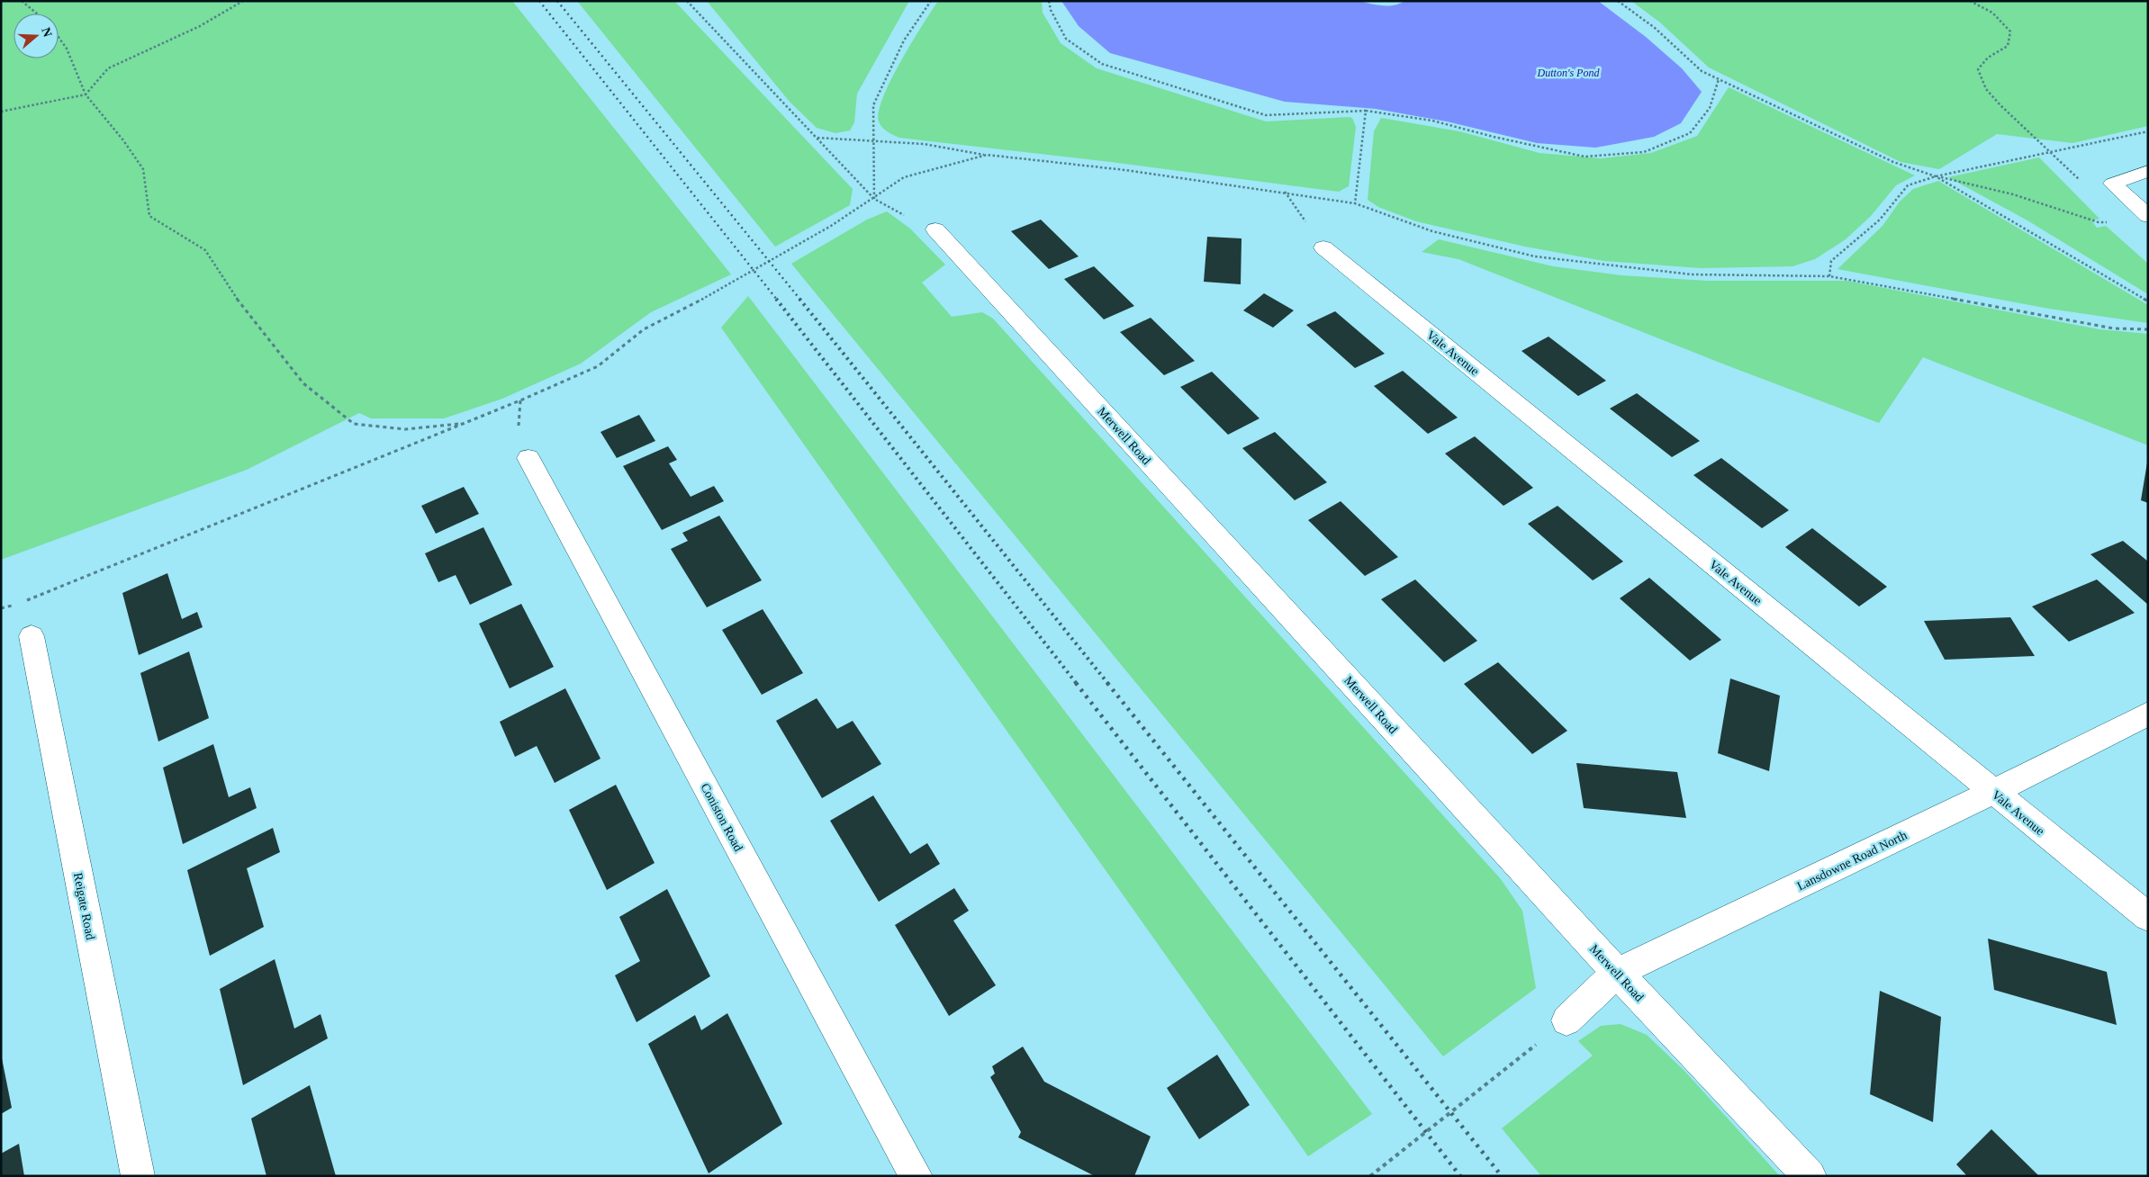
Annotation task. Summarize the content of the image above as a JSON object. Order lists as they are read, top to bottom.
{
  "streets": {
    "street": [
      "Vale Avenue",
      "Merwell Road",
      "Coniston Road",
      "Lansdowne Road North",
      "Reigate Road"
    ]
  },
  "crossings": [
    ["Vale Avenue", "Lansdowne Road North"],
    ["Merwell Road", "Lansdowne Road North"]
  ],
  "water": ["Dutton's Pond"],
  "north": "right"
}
